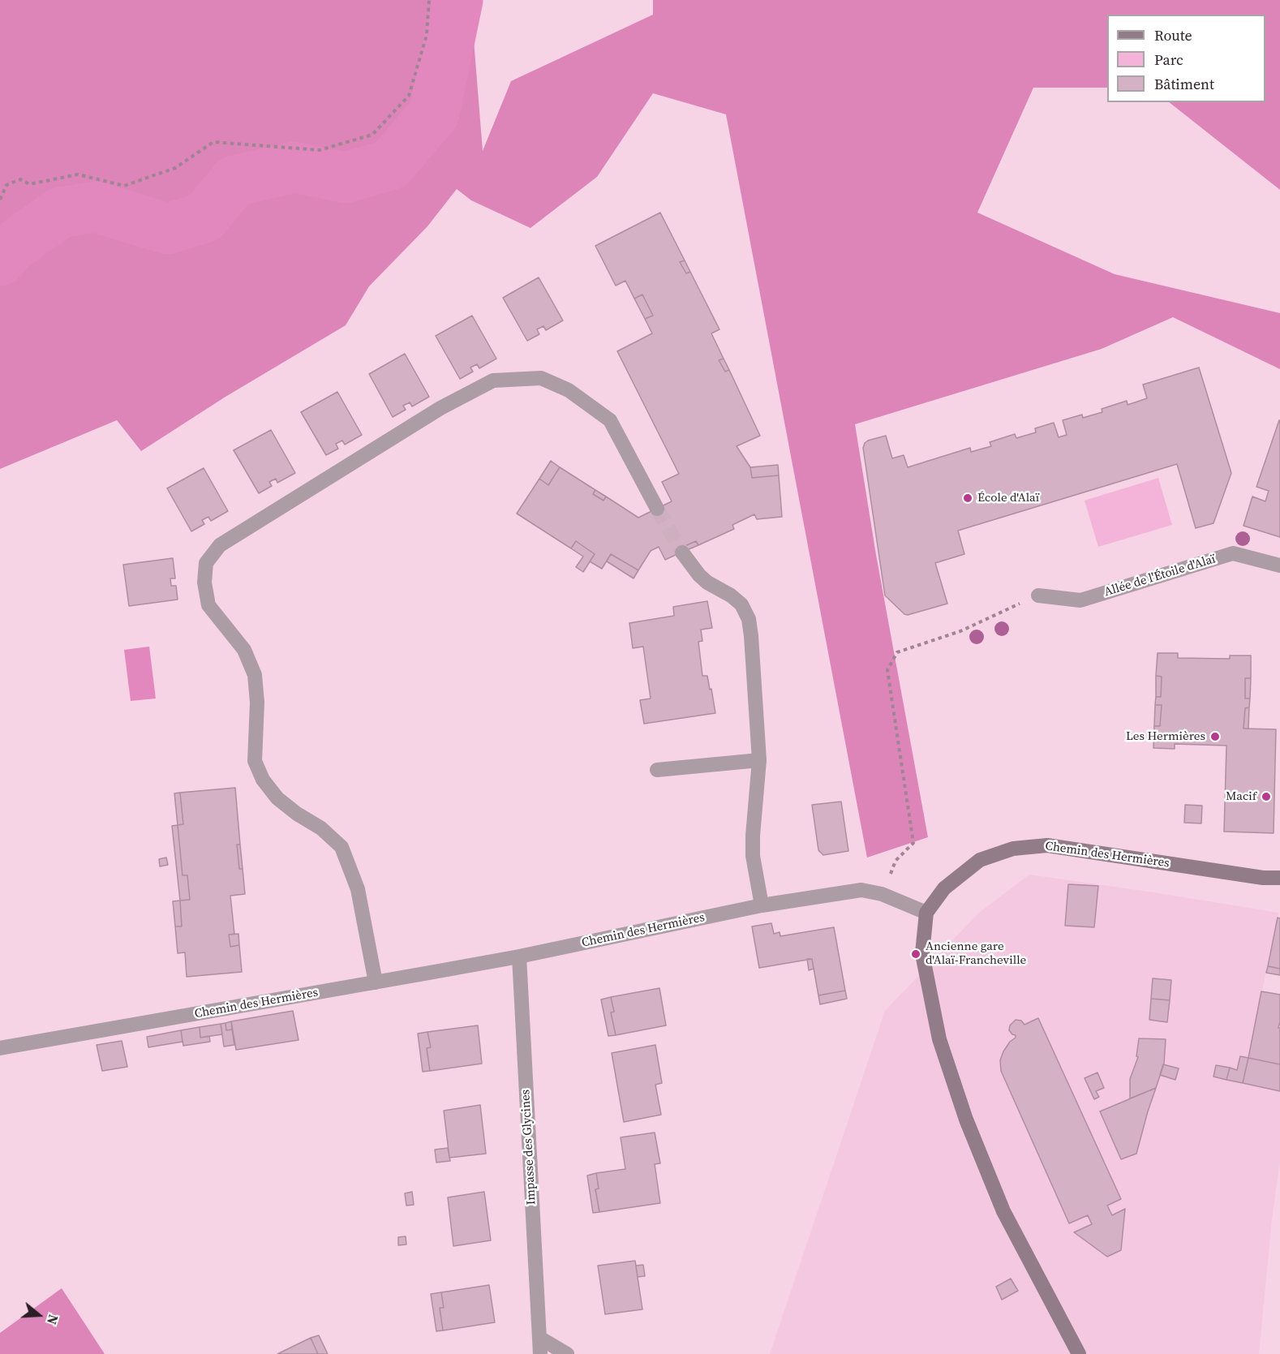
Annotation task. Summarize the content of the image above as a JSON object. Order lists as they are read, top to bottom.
{
  "streets": {
    "main road": ["Chemin des Hermières"],
    "street": ["Allée de l'Étoile d'Alaï", "Impasse des Glycines"]
  },
  "crossings": [
    ["Chemin des Hermières", "Impasse des Glycines"]
  ],
  "places": [
    "École d'Alaï",
    "Les Hermières",
    "Macif",
    "Ancienne gare d'Alaï-Francheville"
  ],
  "legend": ["Route", "Parc", "Bâtiment"],
  "north": "right"
}
